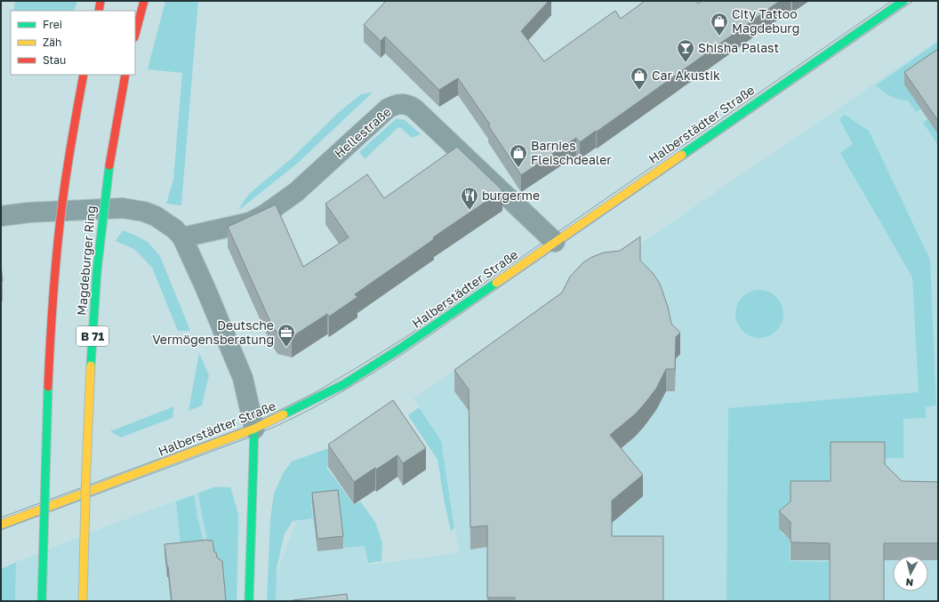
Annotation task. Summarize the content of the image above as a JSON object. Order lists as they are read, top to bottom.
{
  "streets": {
    "main road": ["Halberstädter Straße", "Magdeburger Ring", "B 71"],
    "street": ["Hellestraße"]
  },
  "crossings": [
    ["Halberstädter Straße", "Hellestraße"]
  ],
  "places": {
    "shop": ["City Tattoo Magdeburg", "Car Akustik", "Barnies Fleischdealer"],
    "bar": ["Shisha Palast"],
    "restaurant": ["burgerme"],
    "office": ["Deutsche Vermögensberatung"]
  },
  "legend": ["Frei", "Zäh", "Stau"],
  "north": "bottom"
}
